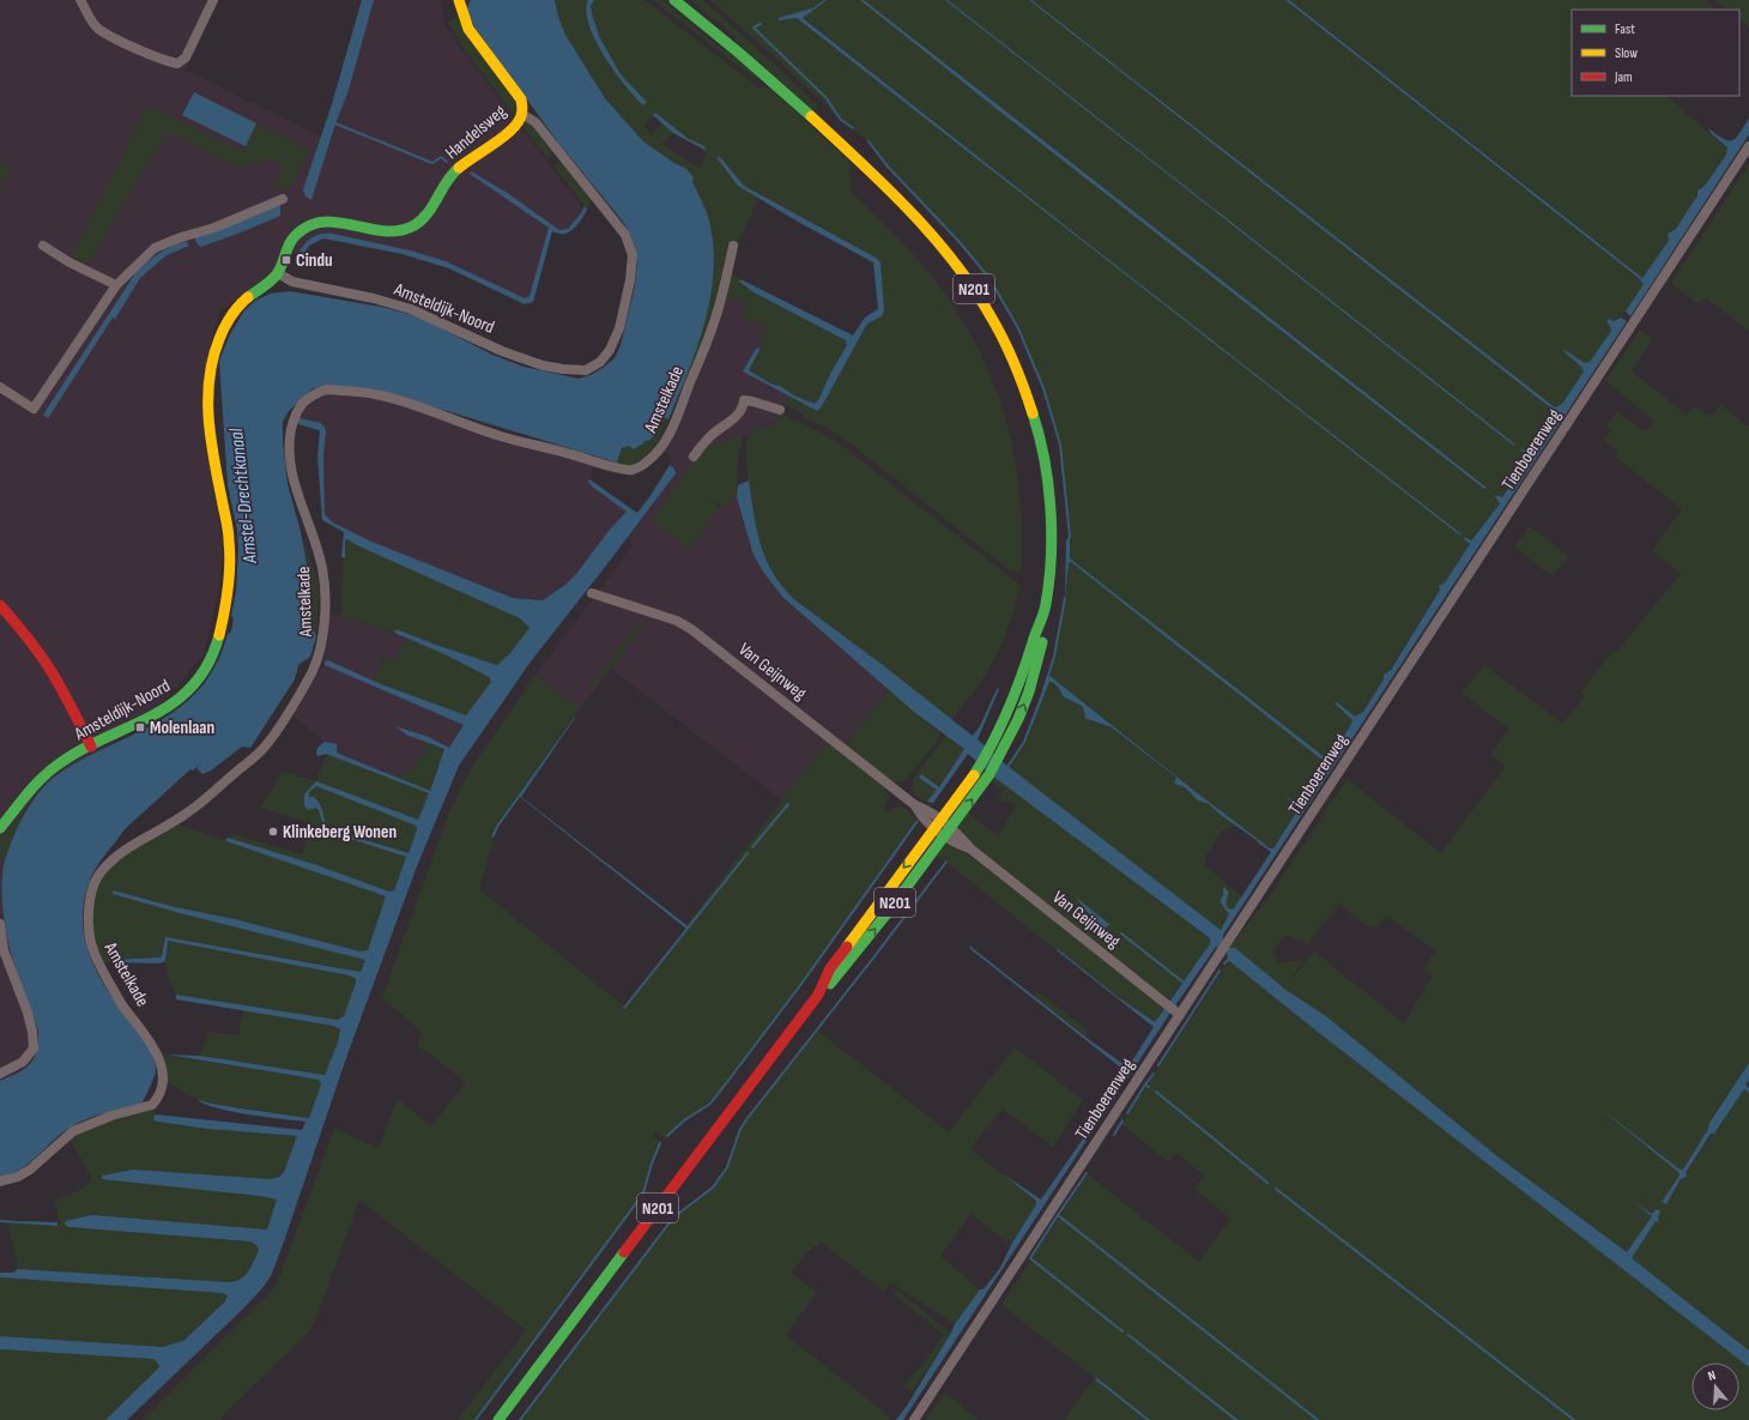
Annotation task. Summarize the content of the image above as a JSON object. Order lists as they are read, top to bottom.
{
  "streets": {
    "main road": ["Handelsweg", "N201", "Amsteldijk-Noord"],
    "street": ["Amstelkade", "Tienboerenweg", "Van Geijnweg"]
  },
  "crossings": [
    ["Handelsweg", "Amsteldijk-Noord"],
    ["N201", "Van Geijnweg"],
    ["Tienboerenweg", "Van Geijnweg"]
  ],
  "water": ["Amstel-Drechtkanaal"],
  "places": {
    "transit": ["Cindu", "Molenlaan"],
    "other": ["Klinkeberg Wonen"]
  },
  "legend": ["Fast", "Slow", "Jam"],
  "north": "top"
}
